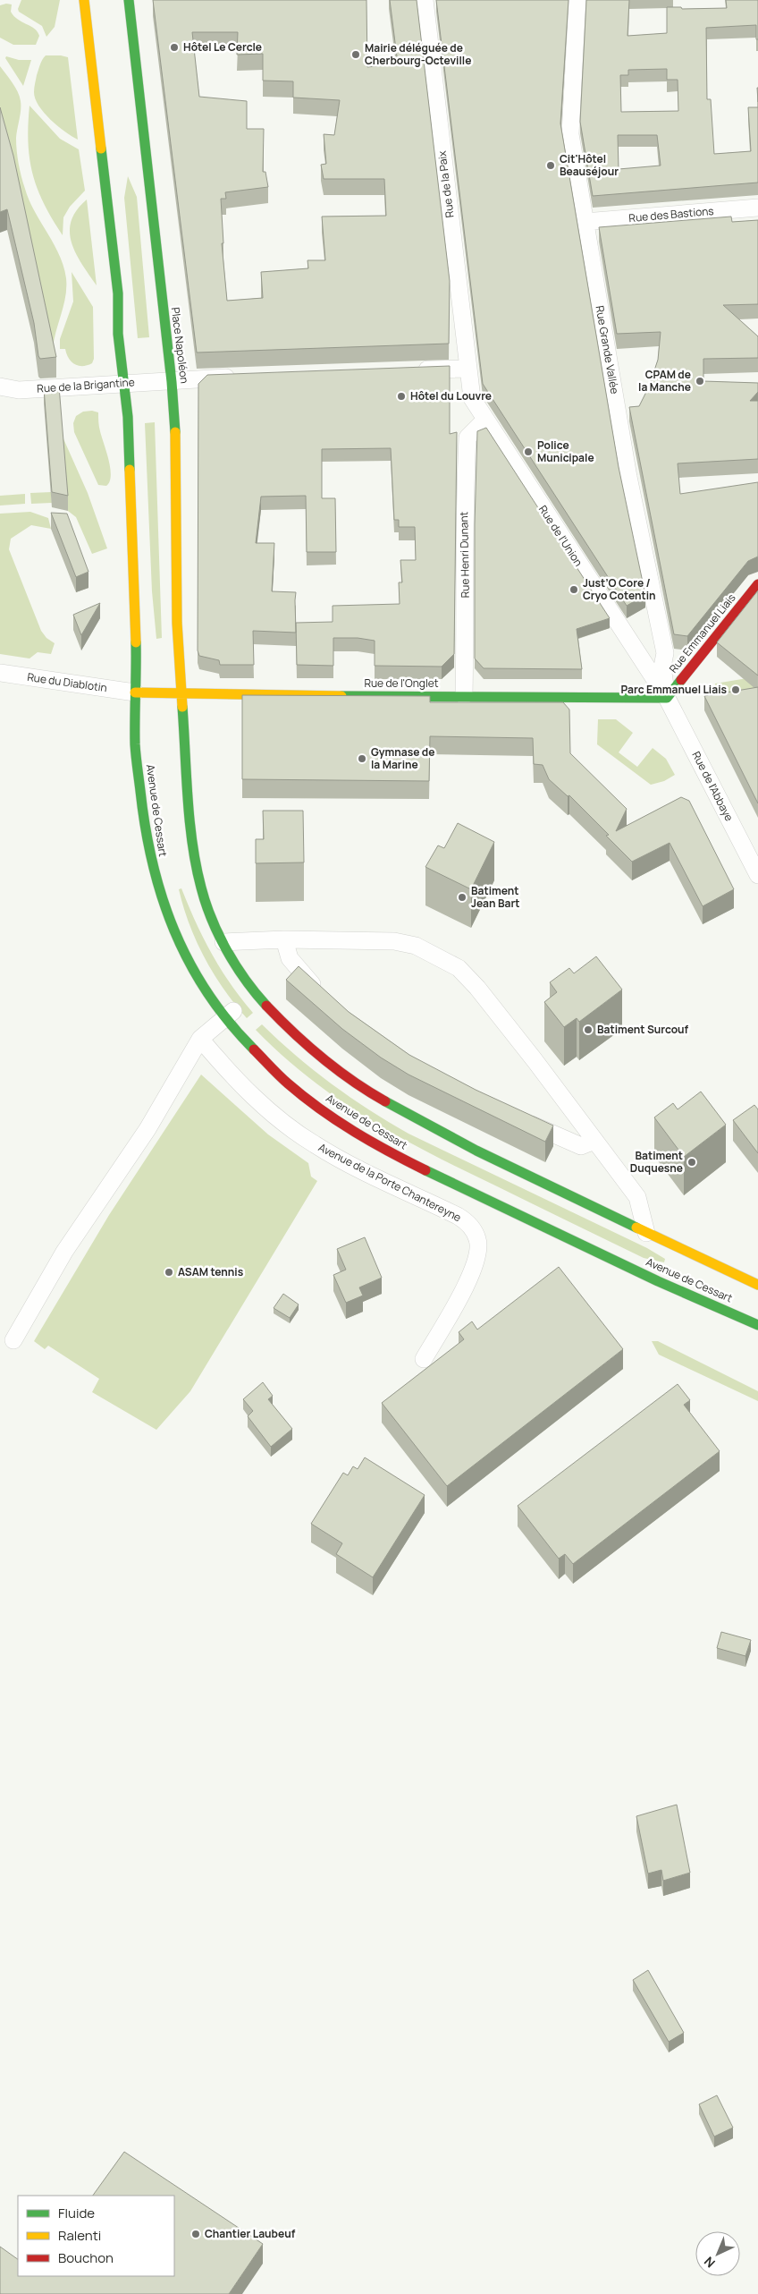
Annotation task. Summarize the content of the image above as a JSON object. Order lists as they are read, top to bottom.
{
  "streets": {
    "main road": [
      "Place Napoléon",
      "Rue Emmanuel Liais",
      "Rue de l'Onglet",
      "Avenue de Cessart"
    ],
    "street": [
      "Rue de la Paix",
      "Rue des Bastions",
      "Rue Grande Vallée",
      "Rue de la Brigantine",
      "Rue de l'Union",
      "Rue Henri Dunant",
      "Rue du Diablotin",
      "Rue de l'Abbaye",
      "Avenue de la Porte Chantereyne"
    ]
  },
  "crossings": [
    ["Rue de la Paix", "Rue de l'Union"],
    ["Rue des Bastions", "Rue Grande Vallée"],
    ["Place Napoléon", "Rue de la Brigantine"],
    ["Place Napoléon", "Rue de l'Onglet"],
    ["Rue Grande Vallée", "Rue de l'Union"],
    ["Rue Grande Vallée", "Rue Emmanuel Liais"],
    ["Rue Grande Vallée", "Rue de l'Onglet"],
    ["Rue Grande Vallée", "Rue de l'Abbaye"],
    ["Rue de l'Union", "Rue Henri Dunant"],
    ["Rue de l'Union", "Rue Emmanuel Liais"],
    ["Rue de l'Union", "Rue de l'Onglet"],
    ["Rue de l'Union", "Rue de l'Abbaye"],
    ["Rue Henri Dunant", "Rue de l'Onglet"],
    ["Rue Emmanuel Liais", "Rue de l'Onglet"],
    ["Rue Emmanuel Liais", "Rue de l'Abbaye"],
    ["Rue du Diablotin", "Rue de l'Onglet"],
    ["Rue du Diablotin", "Avenue de Cessart"],
    ["Rue de l'Onglet", "Rue de l'Abbaye"],
    ["Rue de l'Onglet", "Avenue de Cessart"]
  ],
  "places": [
    "Hôtel Le Cercle",
    "Mairie déléguée de Cherbourg-Octeville",
    "Cit'Hôtel Beauséjour",
    "CPAM de la Manche",
    "Hôtel du Louvre",
    "Police Municipale",
    "Just’O Core / Cryo Cotentin",
    "Parc Emmanuel Liais",
    "Gymnase de la Marine",
    "Batiment Jean Bart",
    "Batiment Surcouf",
    "Batiment Duquesne",
    "ASAM tennis",
    "Chantier Laubeuf"
  ],
  "legend": ["Fluide", "Ralenti", "Bouchon"],
  "north": "bottom left"
}
